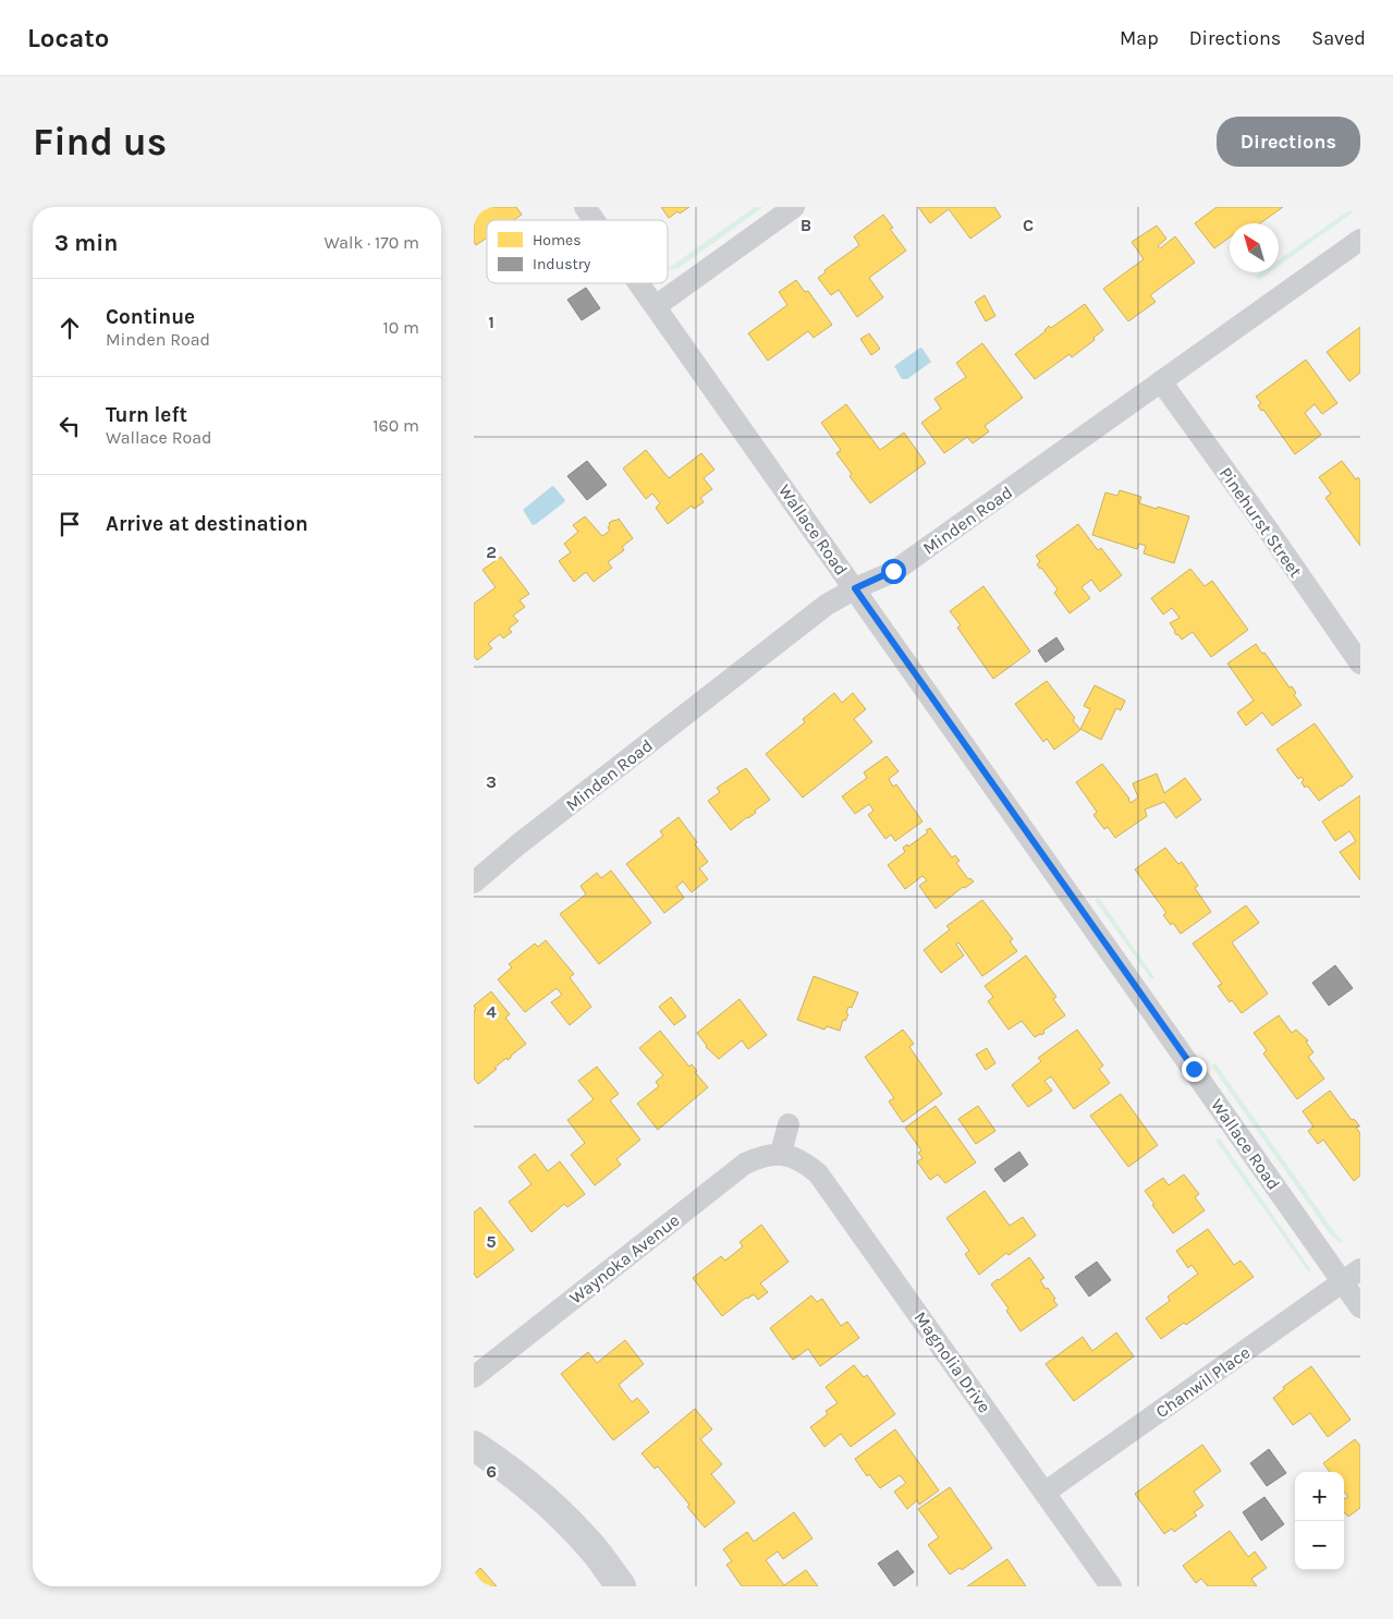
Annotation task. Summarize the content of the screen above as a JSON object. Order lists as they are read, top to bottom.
{
  "streets": {
    "street": [
      "Minden Road",
      "Pinehurst Street",
      "Wallace Road",
      "Waynoka Avenue",
      "Magnolia Drive",
      "Chanwil Place"
    ]
  },
  "crossings": [
    ["Minden Road", "Pinehurst Street"],
    ["Minden Road", "Wallace Road"],
    ["Wallace Road", "Chanwil Place"],
    ["Waynoka Avenue", "Magnolia Drive"],
    ["Magnolia Drive", "Chanwil Place"]
  ],
  "legend": ["Homes", "Industry"],
  "north": "top left",
  "page": {
    "header": "Locato",
    "nav": ["Map", "Directions", "Saved"],
    "buttons": "Directions",
    "title": "Find us",
    "heading": ["3 min", "Walk · 170 m"],
    "list": [
      ["Continue", "Minden Road", "10 m"],
      ["Turn left", "Wallace Road", "160 m"],
      "Arrive at destination"
    ],
    "map_buttons": ["+", "−"]
  },
  "grid": {
    "columns": ["B", "C"],
    "rows": [
      "1",
      "2",
      "3",
      "4",
      "5",
      "6"
    ]
  }
}
